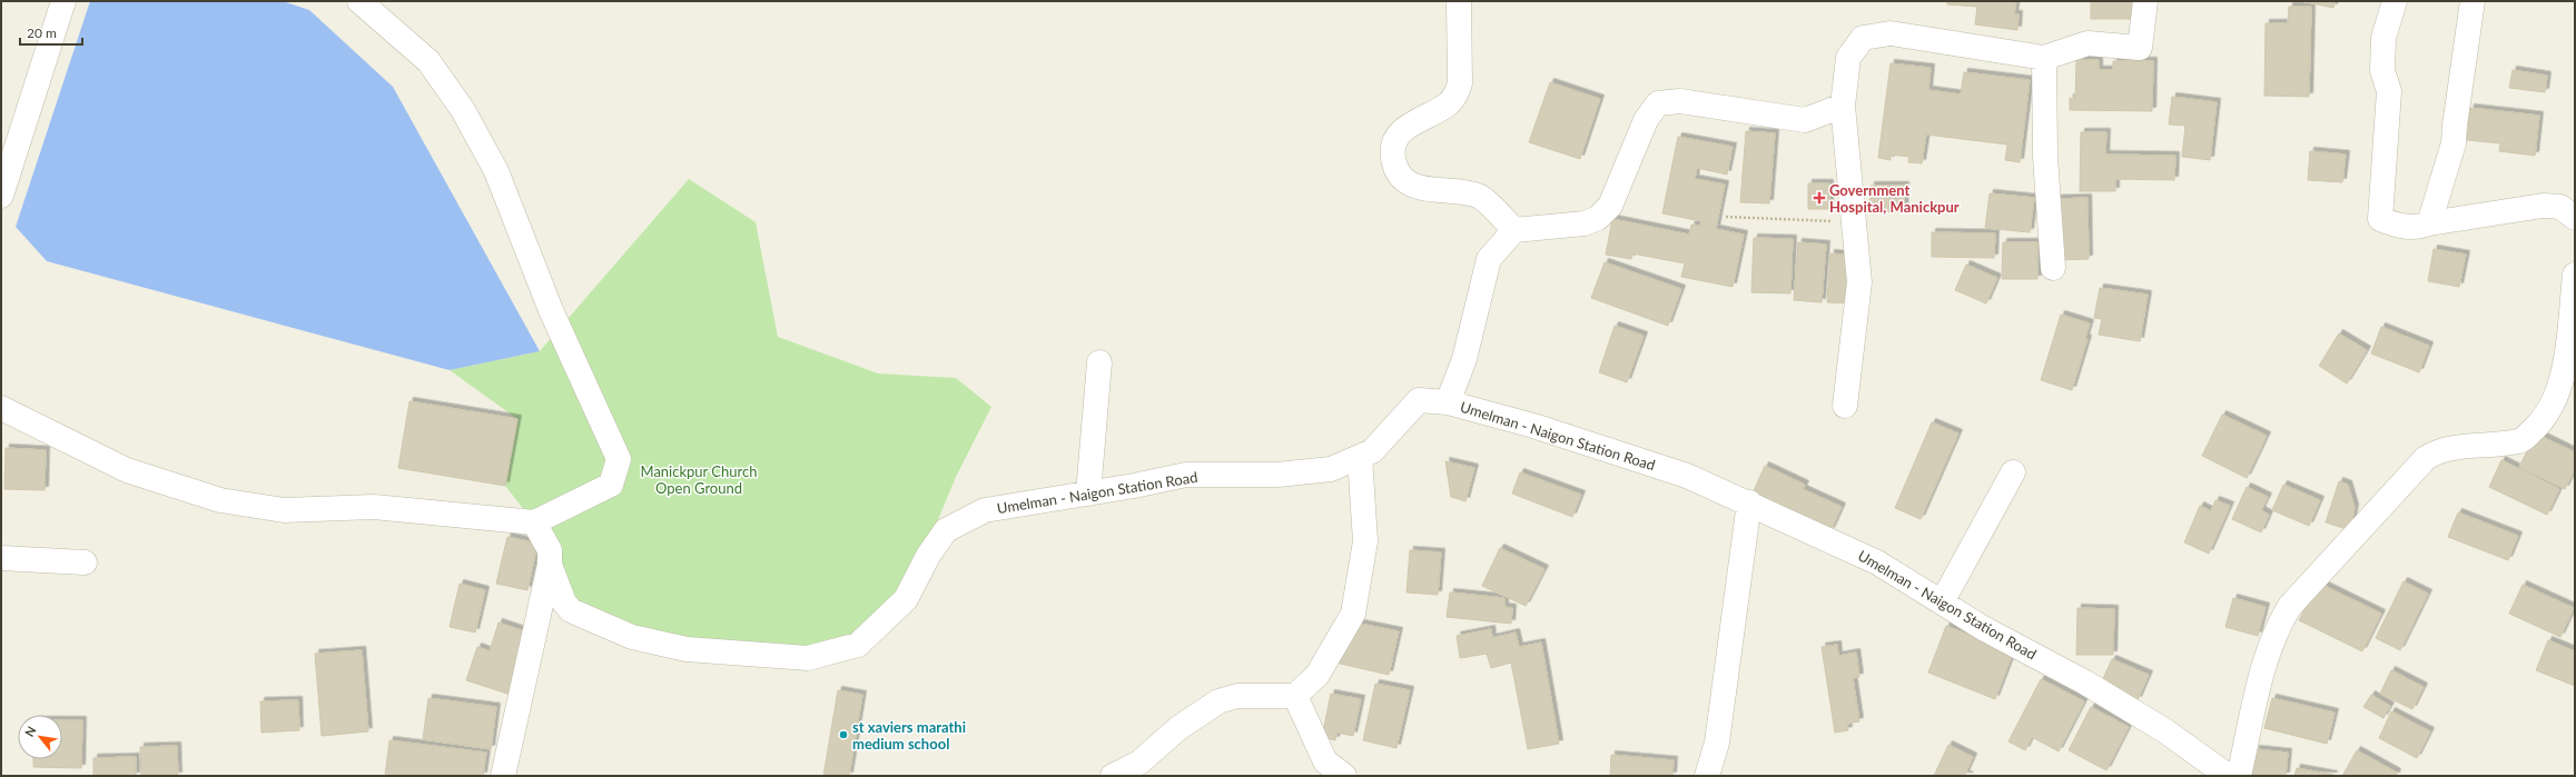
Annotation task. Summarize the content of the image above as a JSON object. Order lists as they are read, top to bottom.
{
  "streets": {
    "street": ["Umelman - Naigon Station Road"]
  },
  "parks": ["Manickpur Church Open Ground"],
  "places": {
    "health": ["Government Hospital, Manickpur"],
    "other": ["st xaviers marathi medium school"]
  },
  "scale_bar": "20 m",
  "north": "top left"
}
